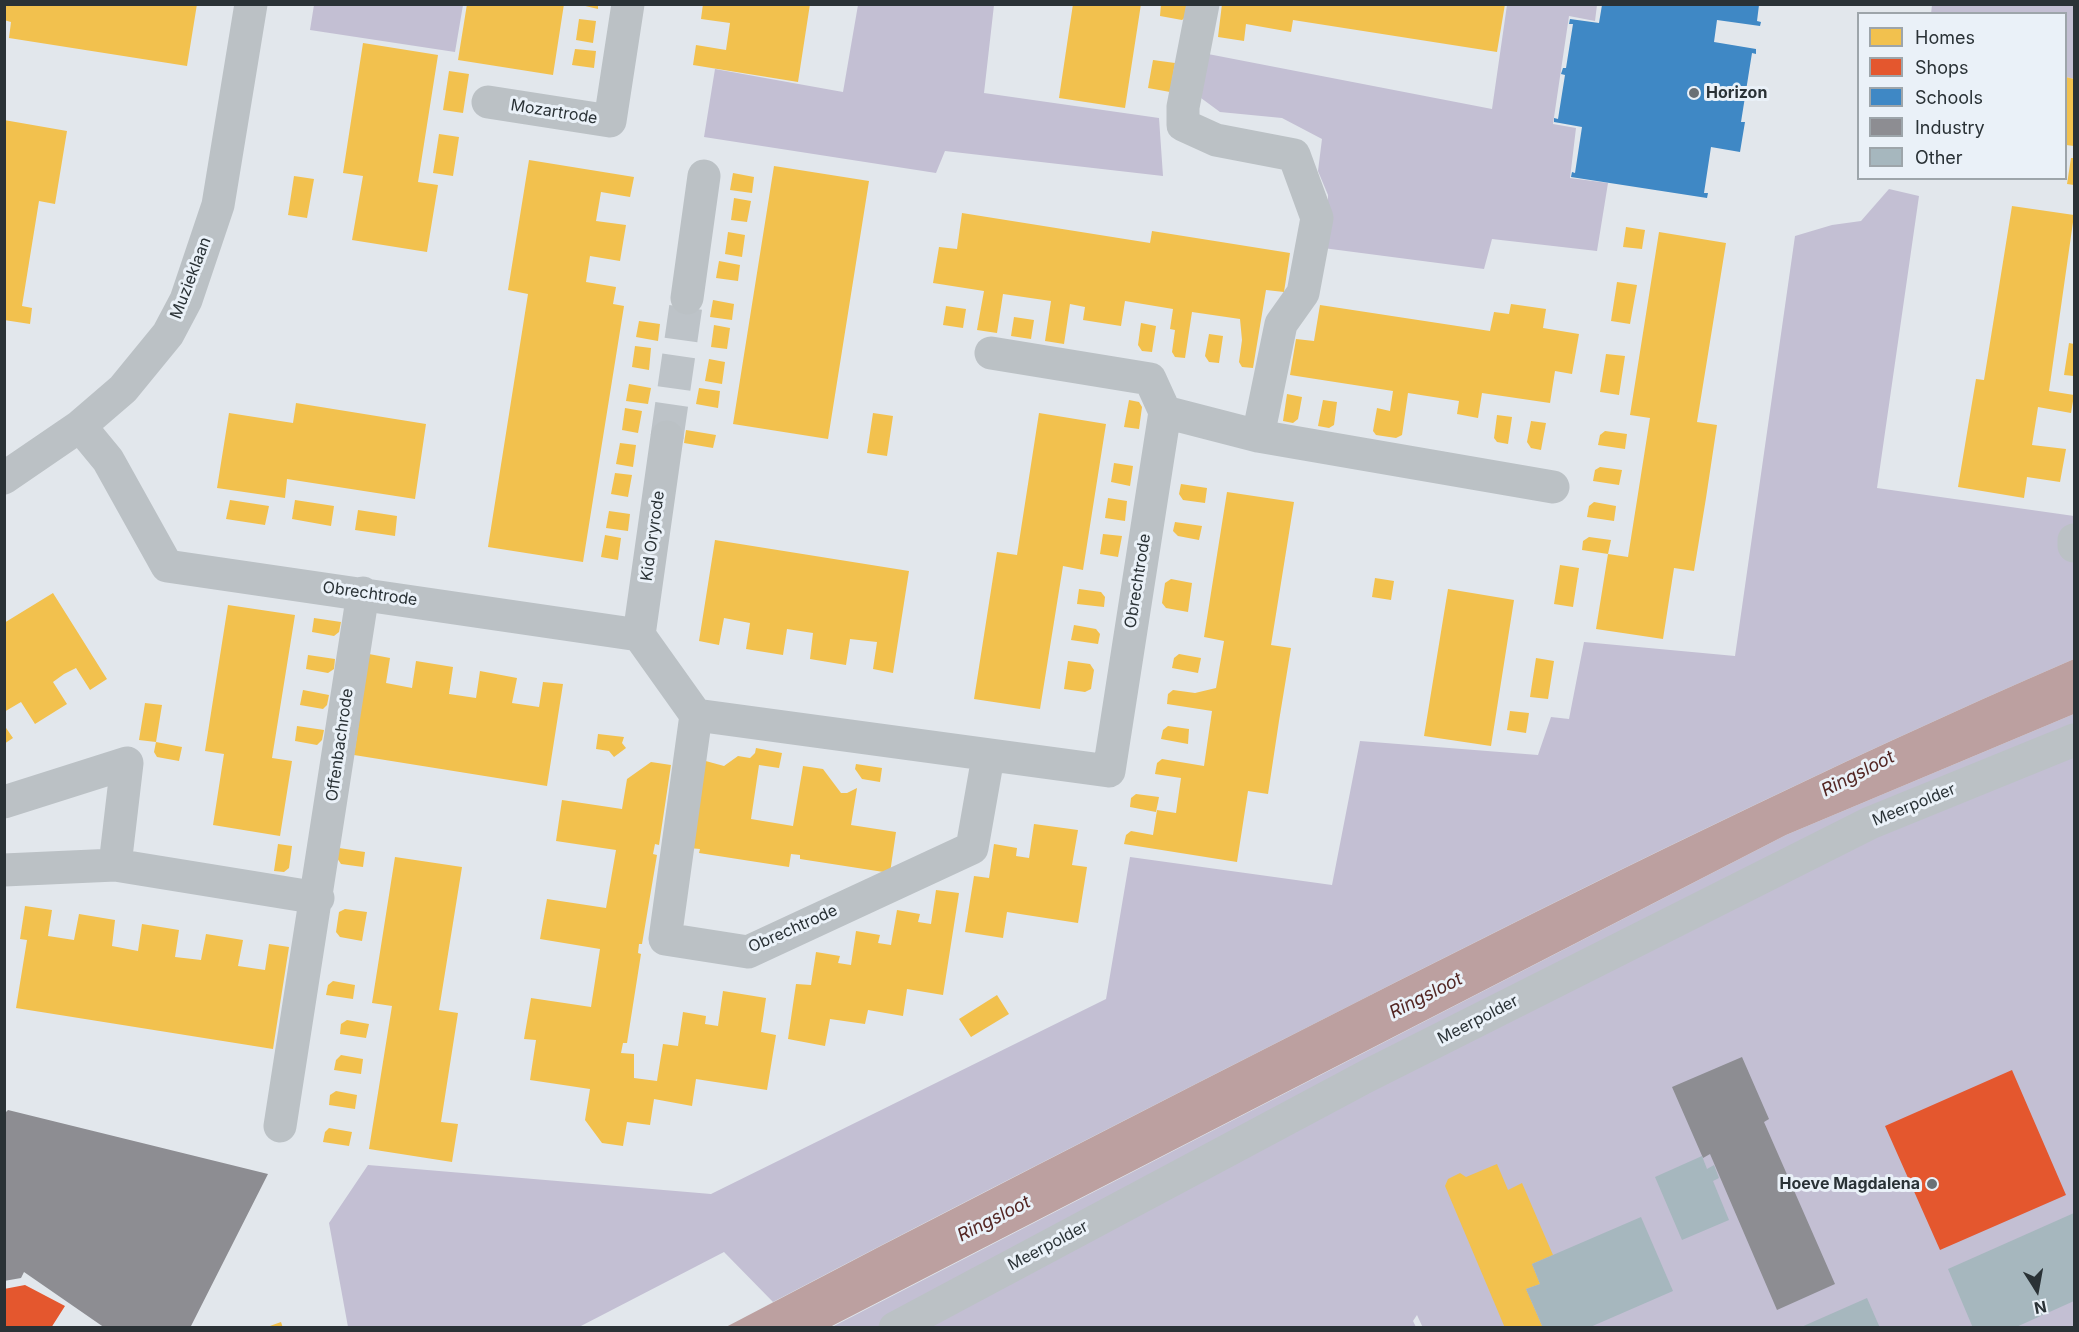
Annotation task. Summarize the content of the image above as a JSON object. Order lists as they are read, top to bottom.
{
  "streets": {
    "street": [
      "Mozartrode",
      "Muzieklaan",
      "Kid Oryrode",
      "Obrechtrode",
      "Offenbachrode",
      "Meerpolder"
    ]
  },
  "crossings": [
    ["Muzieklaan", "Obrechtrode"],
    ["Kid Oryrode", "Obrechtrode"],
    ["Obrechtrode", "Offenbachrode"]
  ],
  "water": ["Ringsloot"],
  "places": ["Horizon", "Hoeve Magdalena"],
  "legend": [
    "Homes",
    "Shops",
    "Schools",
    "Industry",
    "Other"
  ],
  "north": "bottom"
}
